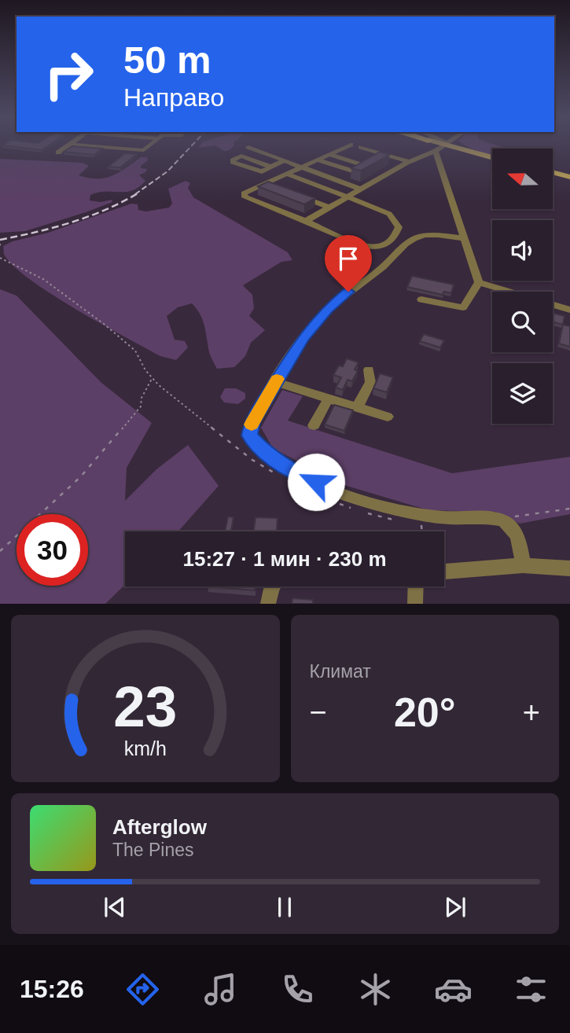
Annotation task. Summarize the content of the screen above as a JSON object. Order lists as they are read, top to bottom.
{
  "north": "left",
  "page": {
    "turn": ["50 m", "Направо"],
    "limit": "30",
    "trip": "15:27 · 1 мин · 230 m",
    "tile": "Климат",
    "heat": ["−", "20°", "+"],
    "song": ["Afterglow", "The Pines"],
    "tabs": "15:26",
    "gauge": ["23", "km/h"]
  }
}
